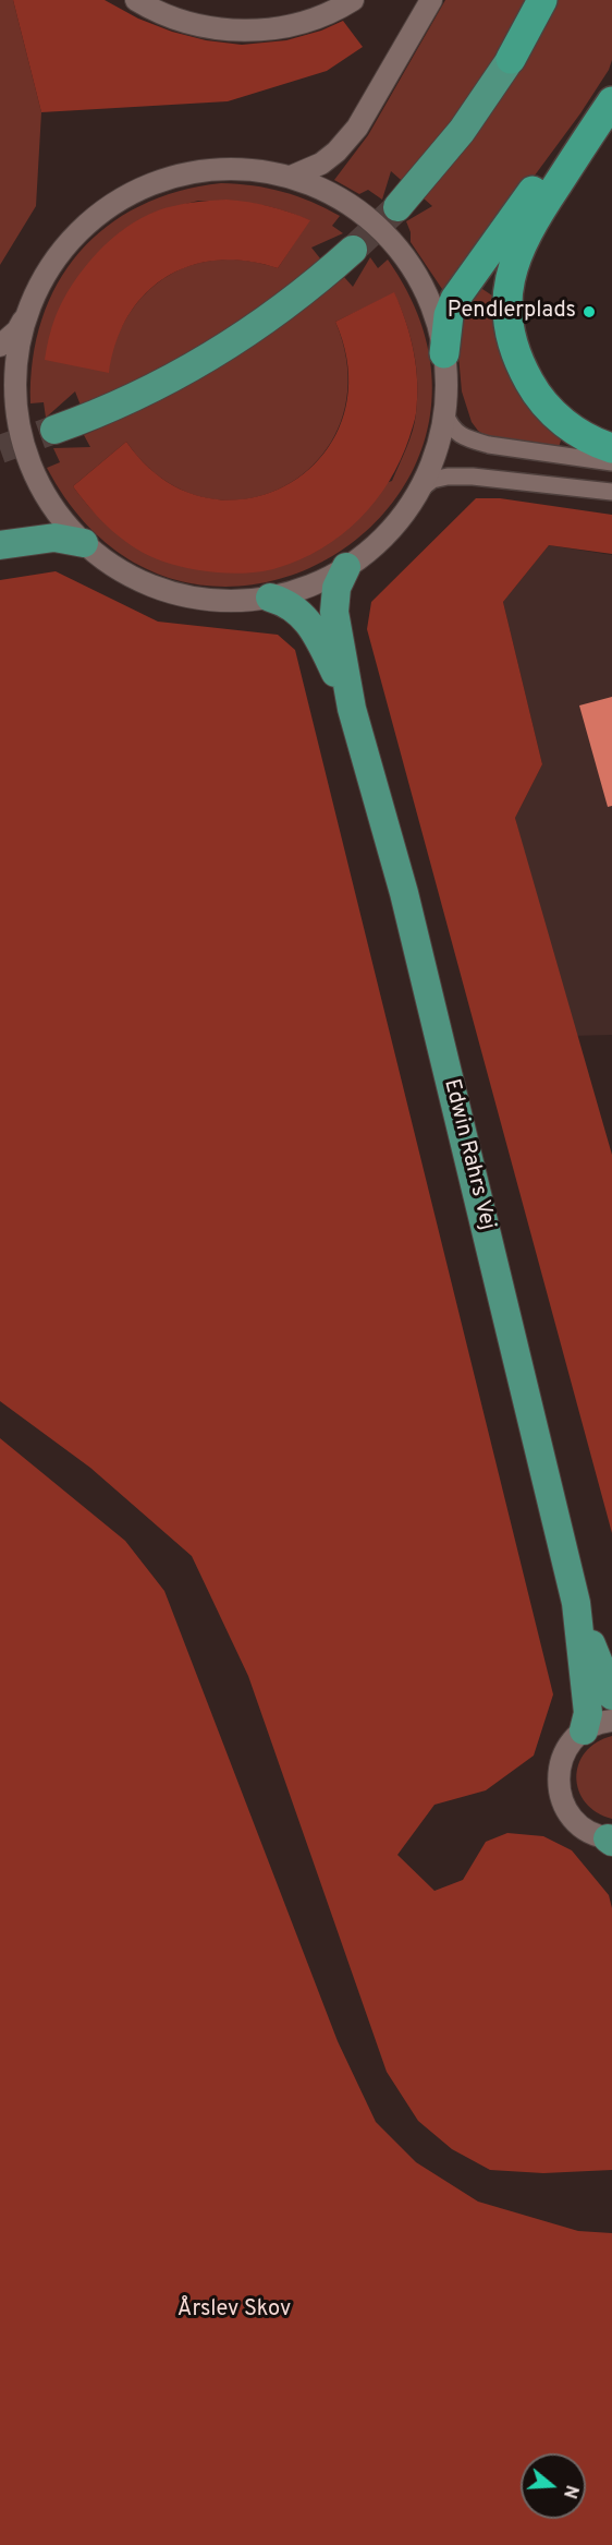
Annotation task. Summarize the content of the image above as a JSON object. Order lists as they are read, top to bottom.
{
  "streets": {
    "highway": ["Edwin Rahrs Vej"]
  },
  "parks": ["Årslev Skov"],
  "places": ["Pendlerplads"],
  "north": "right"
}
